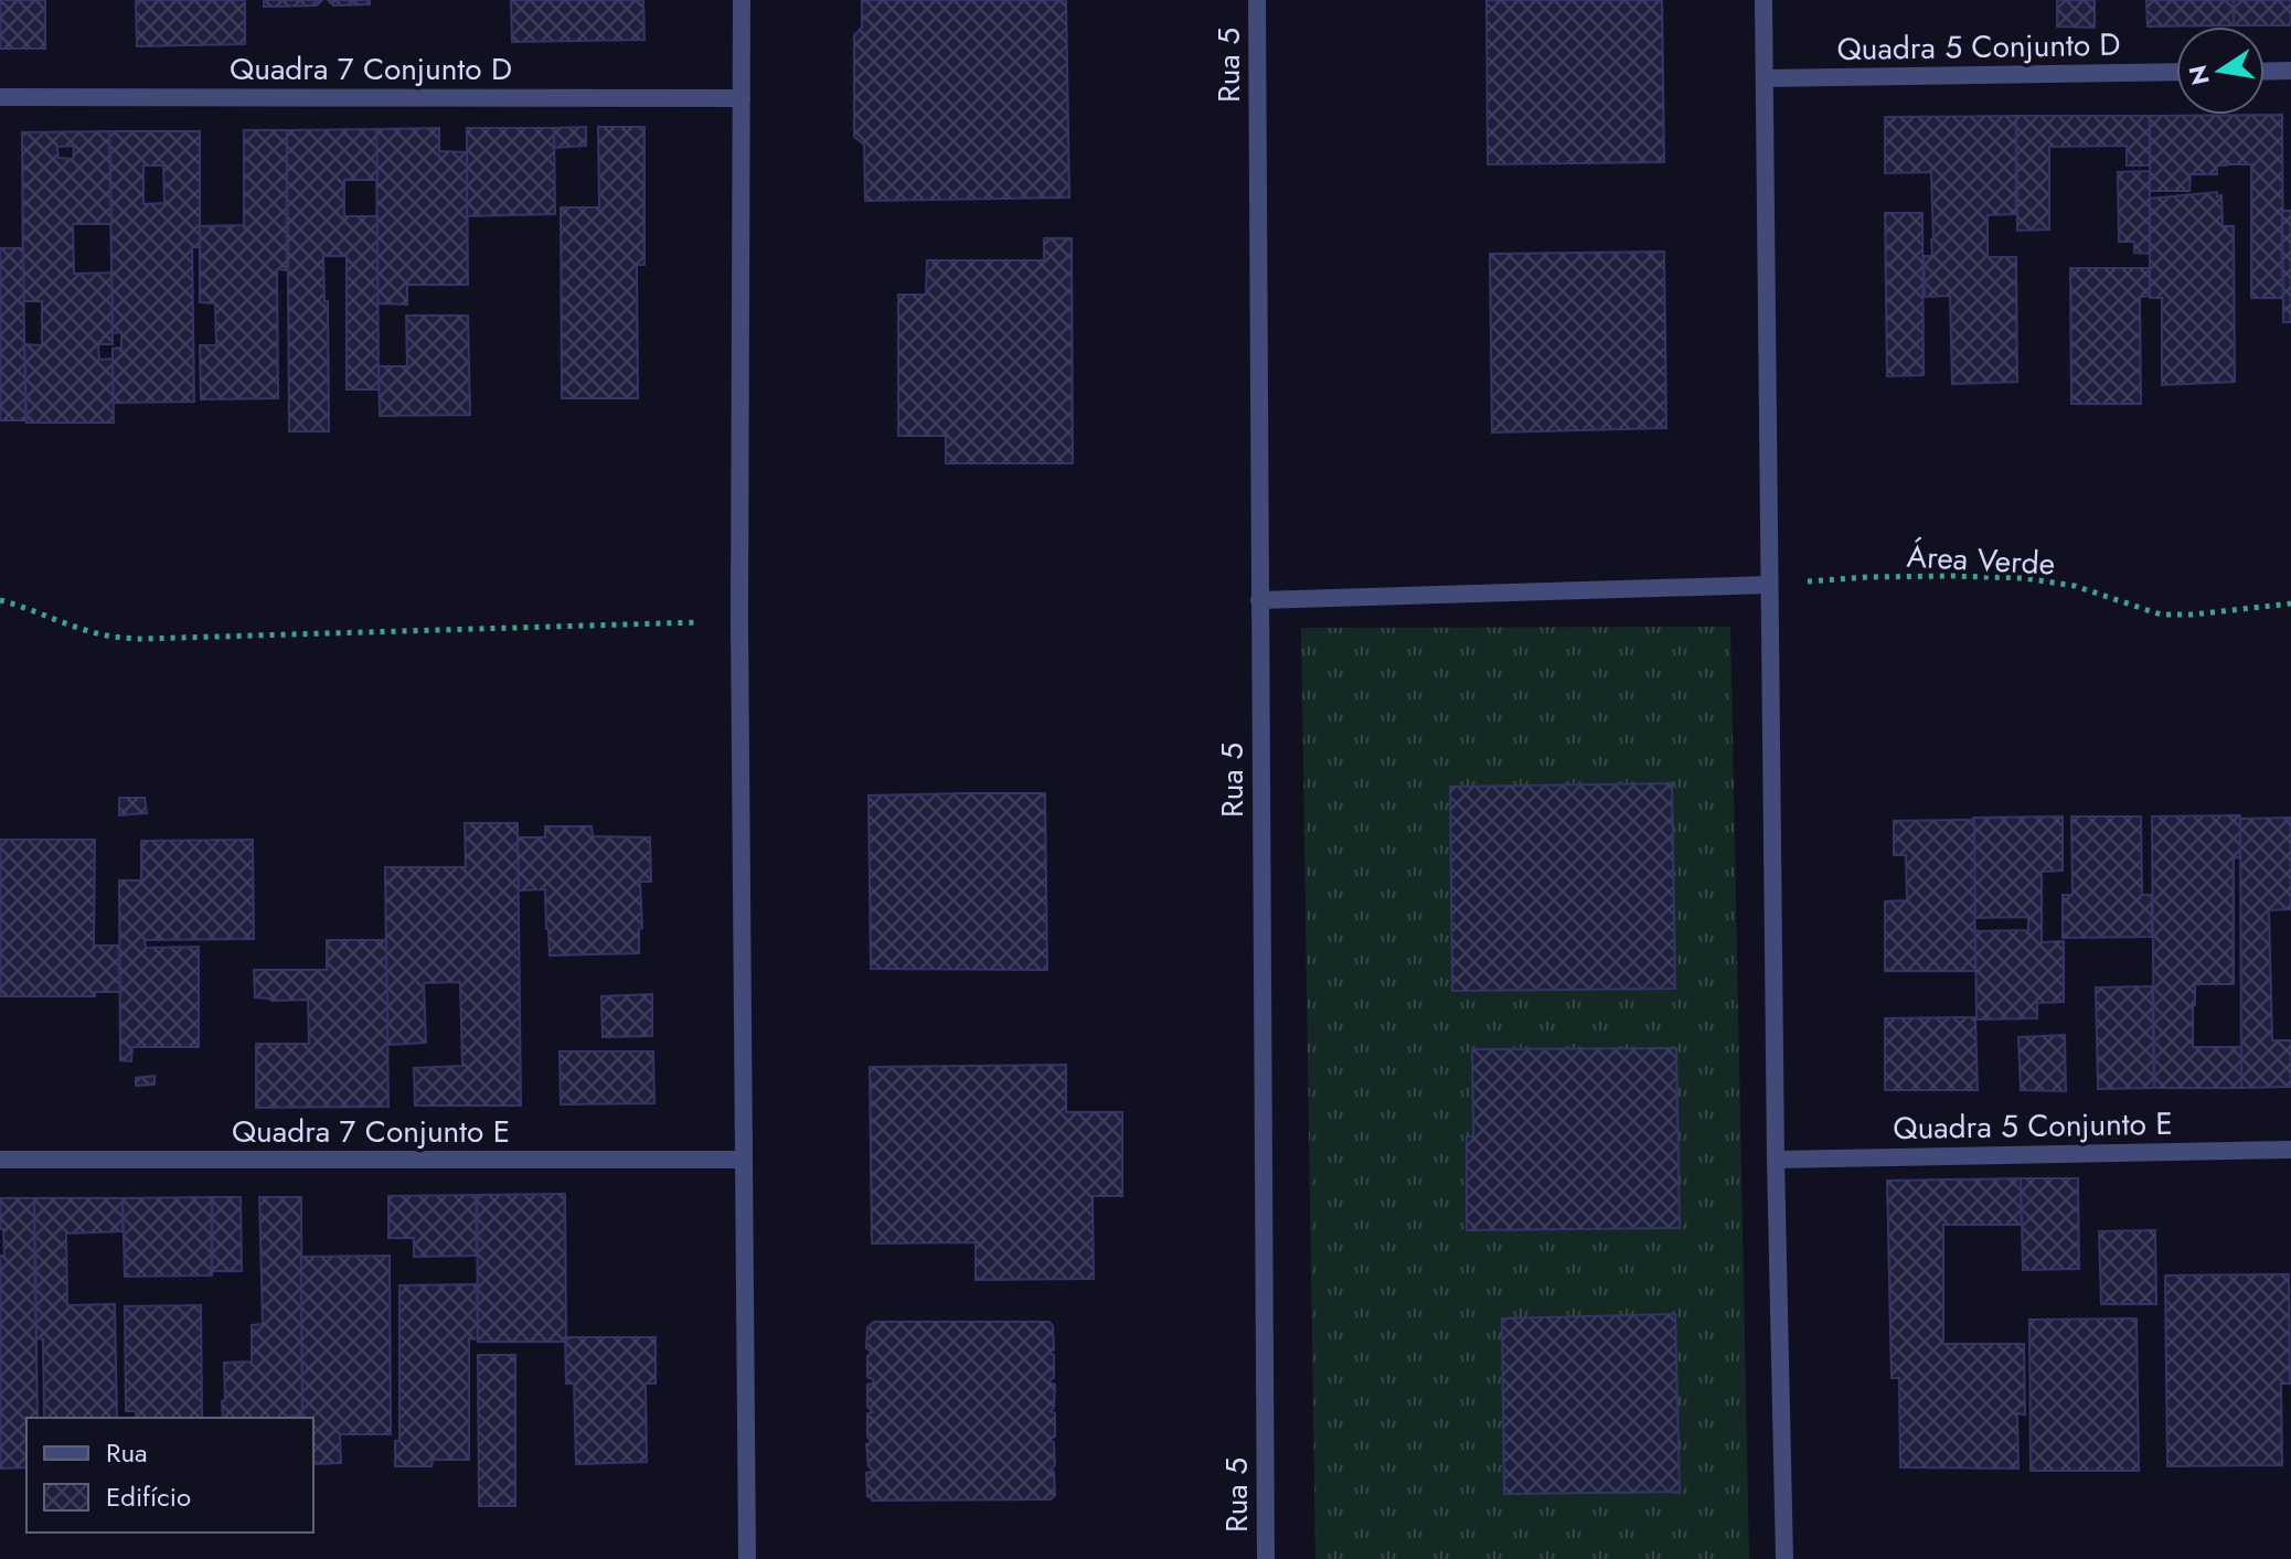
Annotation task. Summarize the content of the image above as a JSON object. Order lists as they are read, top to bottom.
{
  "streets": {
    "street": [
      "Quadra 5 Conjunto D",
      "Rua 5",
      "Quadra 7 Conjunto D",
      "Quadra 5 Conjunto E",
      "Quadra 7 Conjunto E"
    ],
    "path": ["Área Verde"]
  },
  "legend": ["Rua", "Edifício"],
  "north": "left"
}
